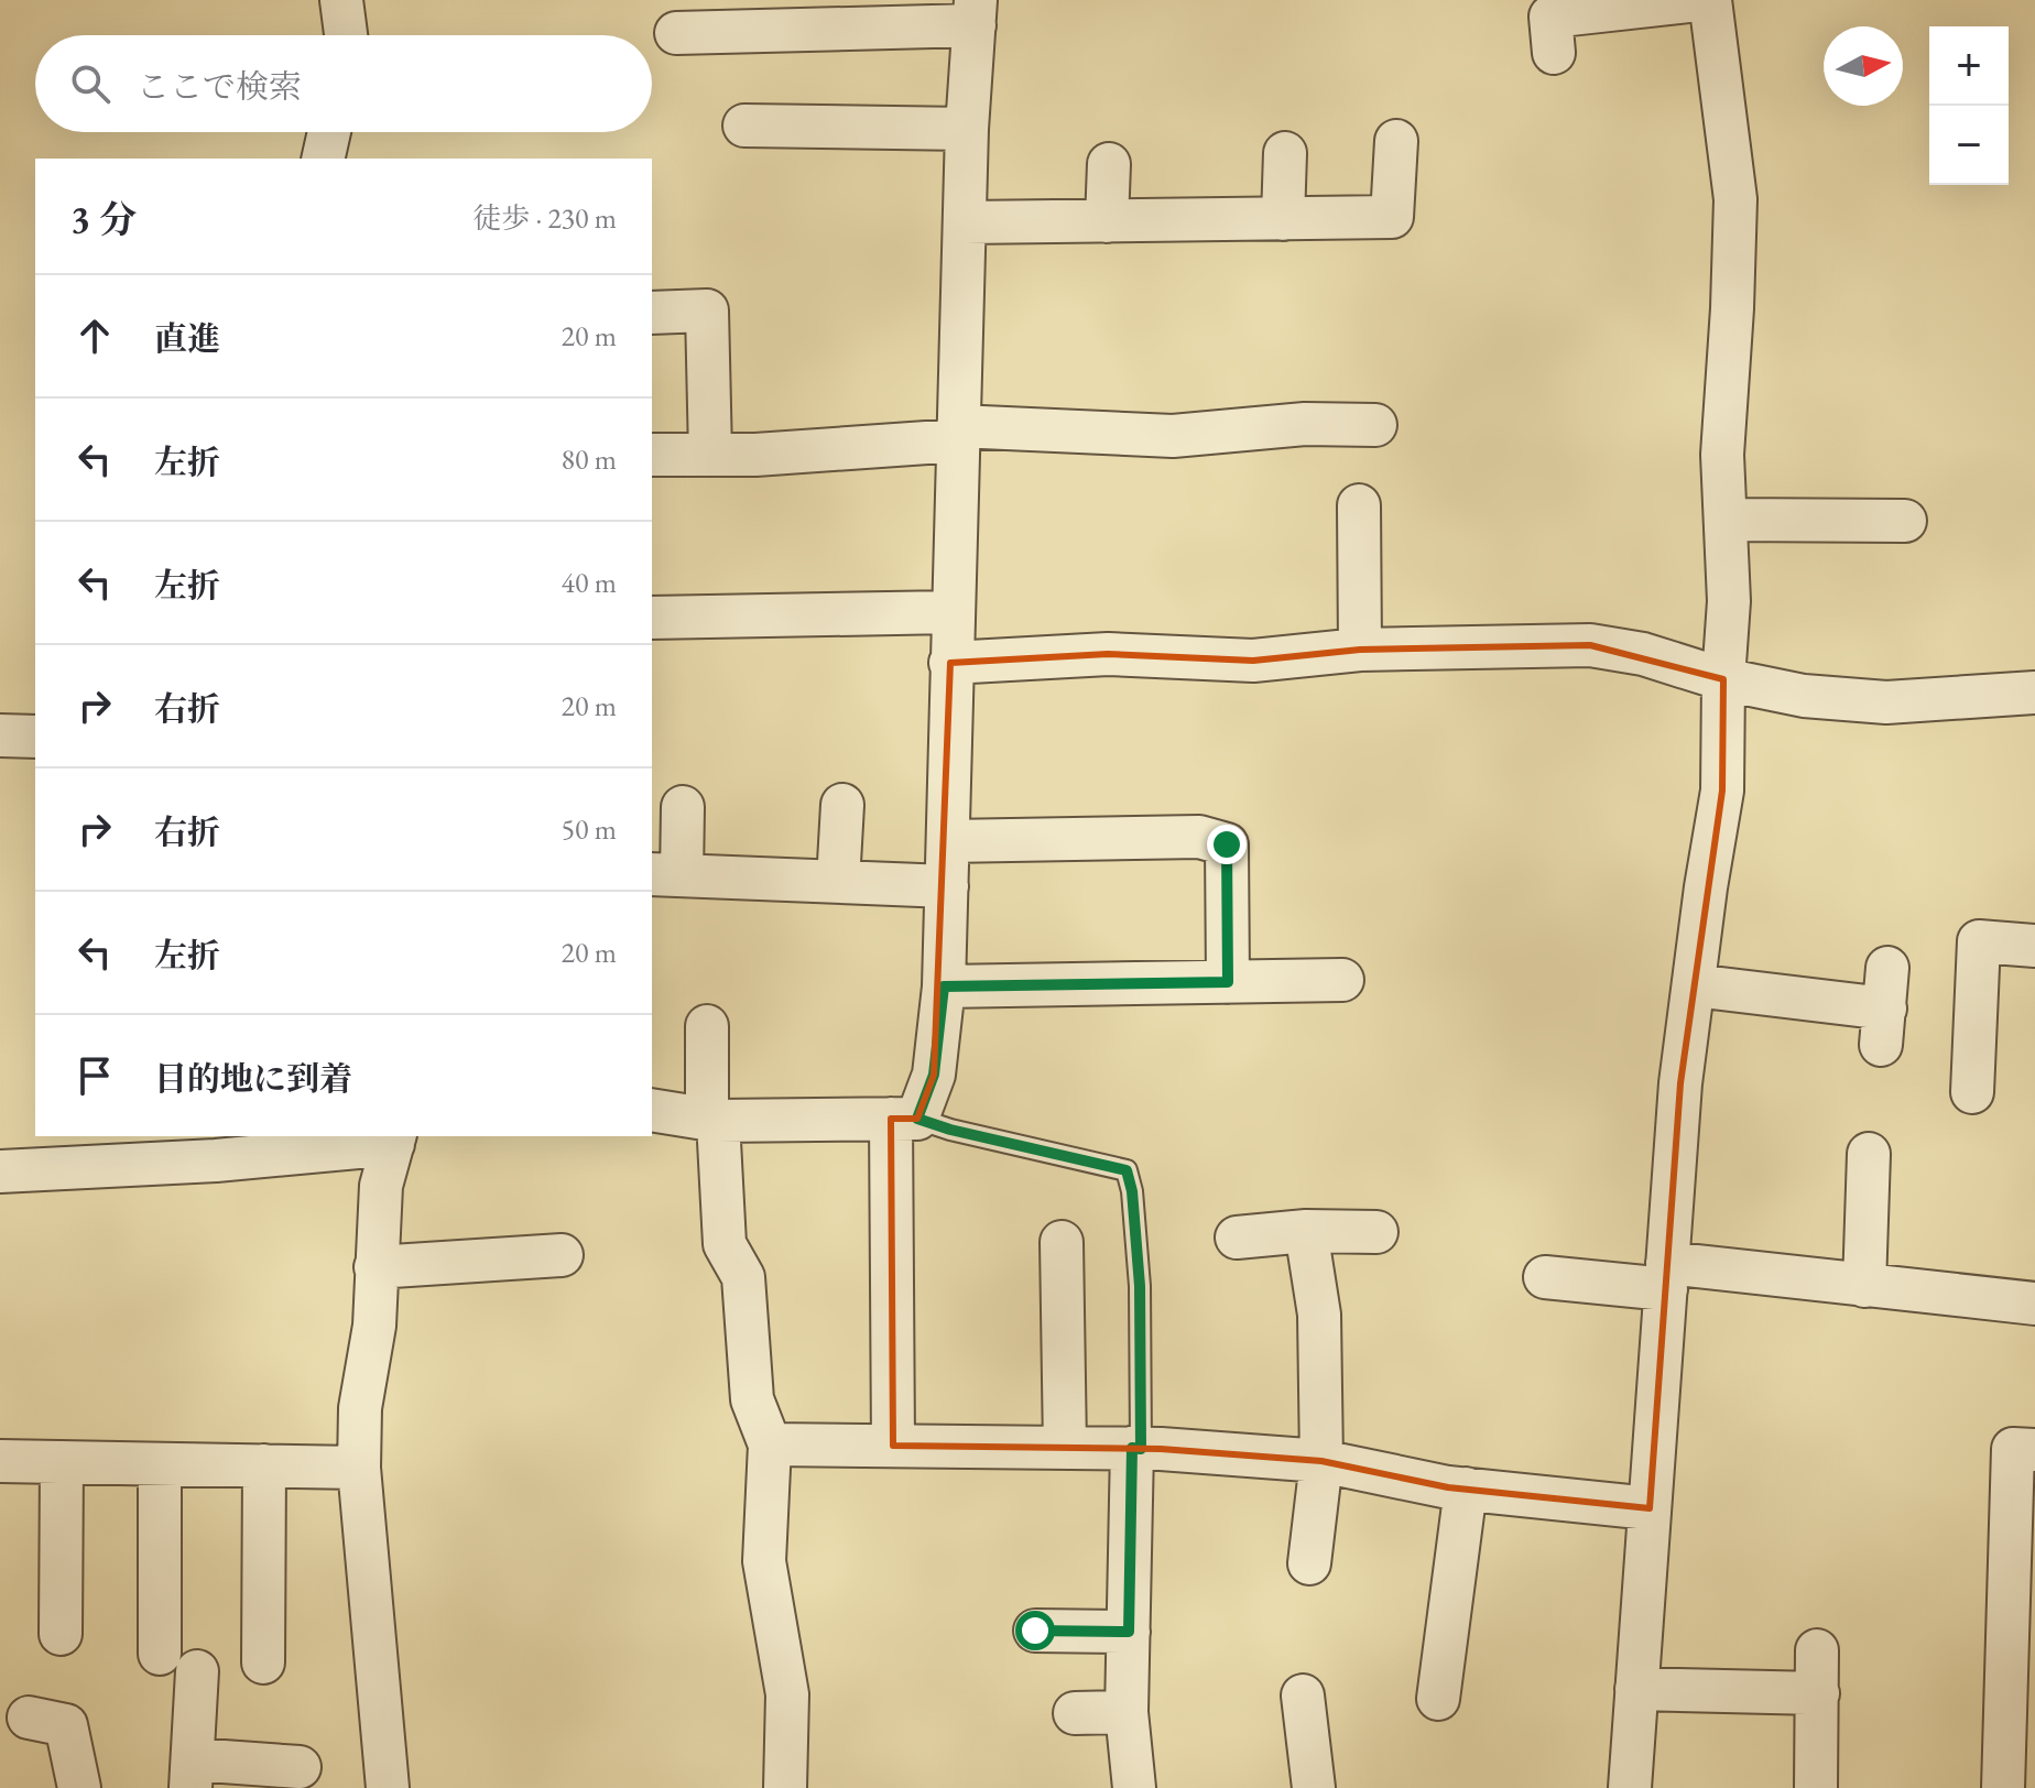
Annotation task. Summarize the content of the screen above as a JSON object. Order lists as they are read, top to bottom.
{
  "north": "right",
  "page": {
    "map_buttons": ["+", "−"],
    "search": "ここで検索",
    "heading": ["3 分", "徒歩 · 230 m"],
    "list": [
      ["直進", "20 m"],
      ["左折", "80 m"],
      ["左折", "40 m"],
      ["右折", "20 m"],
      ["右折", "50 m"],
      ["左折", "20 m"],
      "目的地に到着"
    ]
  }
}
